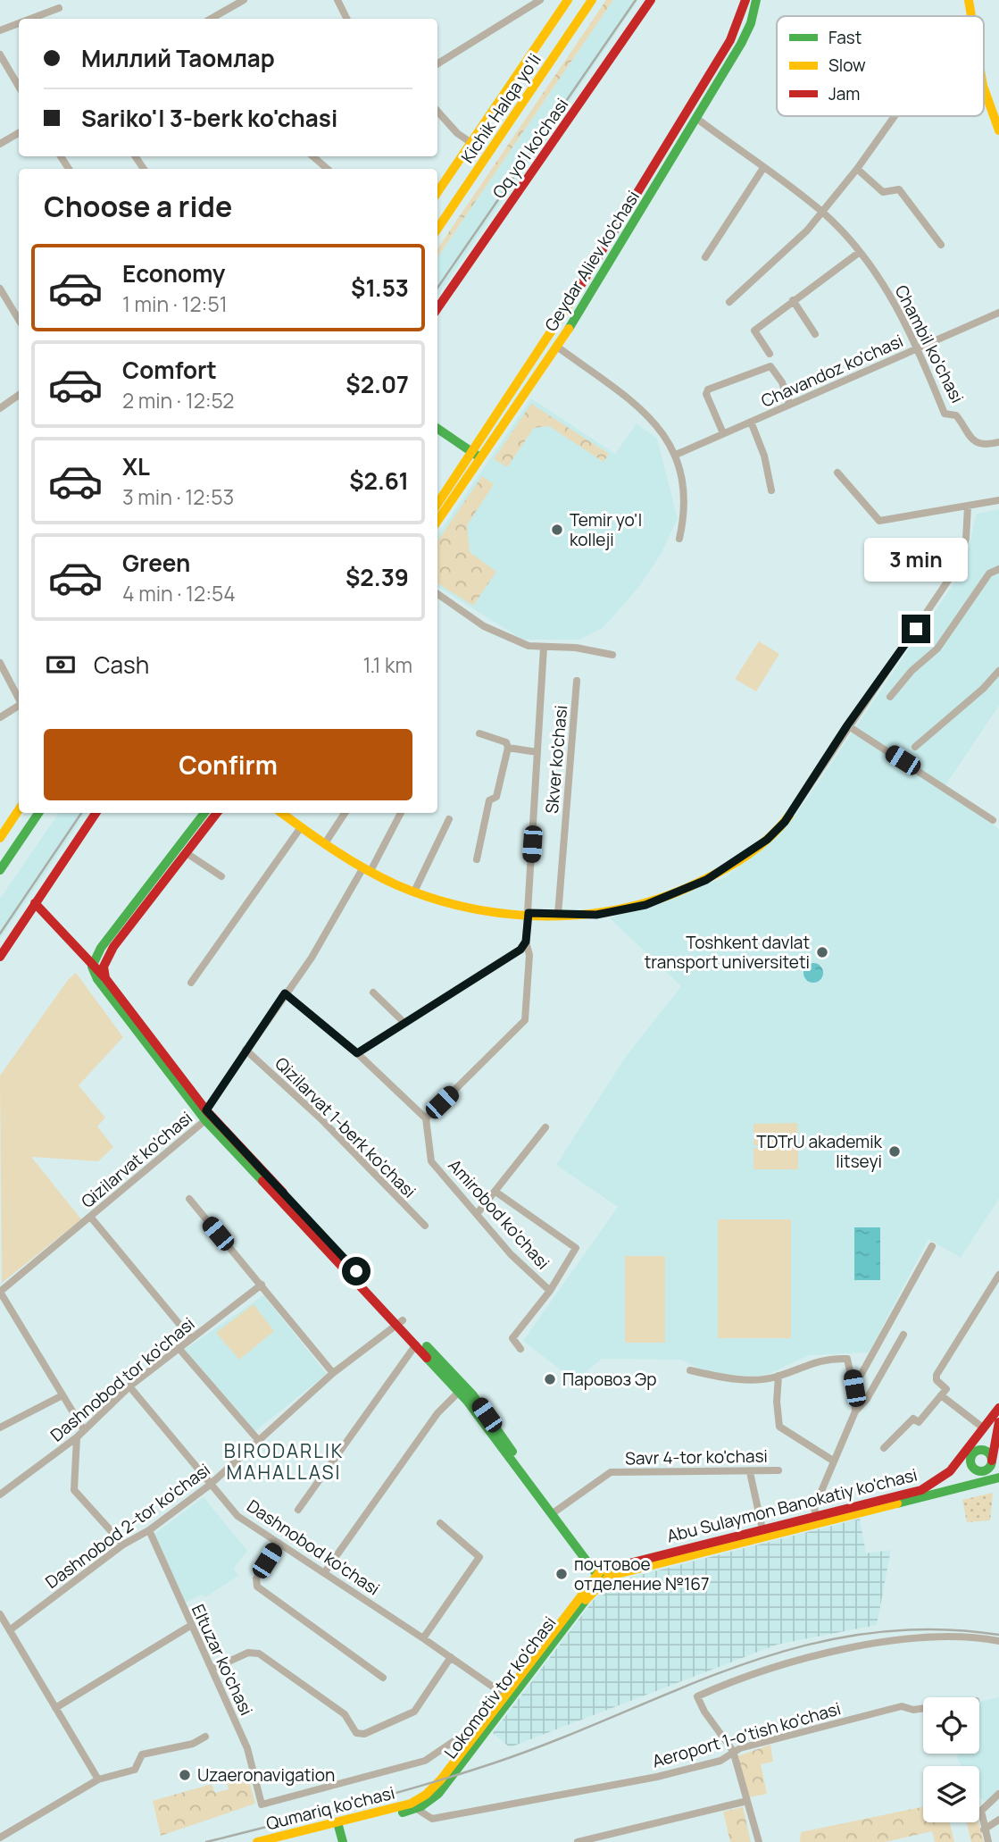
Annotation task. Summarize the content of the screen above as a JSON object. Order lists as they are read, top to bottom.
{
  "streets": {
    "main road": [
      "Kichik Halqa yo'li",
      "Oq yo'l ko'chasi",
      "Geydar Aliev ko'chasi",
      "Abu Sulaymon Banokatiy ko'chasi",
      "Lokomotiv tor ko'chasi",
      "Qumariq ko'chasi"
    ],
    "street": [
      "Chambil ko'chasi",
      "Chavandoz ko'chasi",
      "Skver ko'chasi",
      "Qizilarvat 1-berk ko'chasi",
      "Qizilarvat ko'chasi",
      "Amirobod ko'chasi",
      "Dashnobod tor ko'chasi",
      "Savr 4-tor ko'chasi",
      "Dashnobod 2-tor ko'chasi",
      "Dashnobod ko'chasi",
      "Eltuzar ko'chasi",
      "Aeroport 1-o'tish ko'chasi"
    ]
  },
  "crossings": [
    ["Geydar Aliev ko'chasi", "Chambil ko'chasi"],
    ["Chambil ko'chasi", "Chavandoz ko'chasi"],
    ["Qizilarvat 1-berk ko'chasi", "Qizilarvat ko'chasi"],
    ["Dashnobod tor ko'chasi", "Dashnobod ko'chasi"],
    ["Abu Sulaymon Banokatiy ko'chasi", "Lokomotiv tor ko'chasi"],
    ["Dashnobod 2-tor ko'chasi", "Dashnobod ko'chasi"],
    ["Dashnobod 2-tor ko'chasi", "Eltuzar ko'chasi"],
    ["Dashnobod ko'chasi", "Lokomotiv tor ko'chasi"],
    ["Eltuzar ko'chasi", "Lokomotiv tor ko'chasi"],
    ["Lokomotiv tor ko'chasi", "Aeroport 1-o'tish ko'chasi"],
    ["Lokomotiv tor ko'chasi", "Qumariq ko'chasi"],
    ["Aeroport 1-o'tish ko'chasi", "Qumariq ko'chasi"]
  ],
  "districts": ["BIRODARLIK MAHALLASI"],
  "places": [
    "Temir yo'l kolleji",
    "Toshkent davlat transport universiteti",
    "TDTrU akademik litseyi",
    "Паровоз Эр",
    "почтовое отделение №167",
    "Uzaeronavigation"
  ],
  "legend": ["Fast", "Slow", "Jam"],
  "page": {
    "banner": ["Миллий Таомлар", "Sariko'l 3-berk ko'chasi"],
    "heading": "Choose a ride",
    "list": [
      {
        "name": "Economy",
        "note": "1 min · 12:51",
        "value": "$1.53"
      },
      {
        "name": "Comfort",
        "note": "2 min · 12:52",
        "value": "$2.07"
      },
      {
        "name": "XL",
        "note": "3 min · 12:53",
        "value": "$2.61"
      },
      {
        "name": "Green",
        "note": "4 min · 12:54",
        "value": "$2.39"
      }
    ],
    "bubble": "3 min",
    "pay": ["Cash", "1.1 km"],
    "buttons": "Confirm"
  }
}
